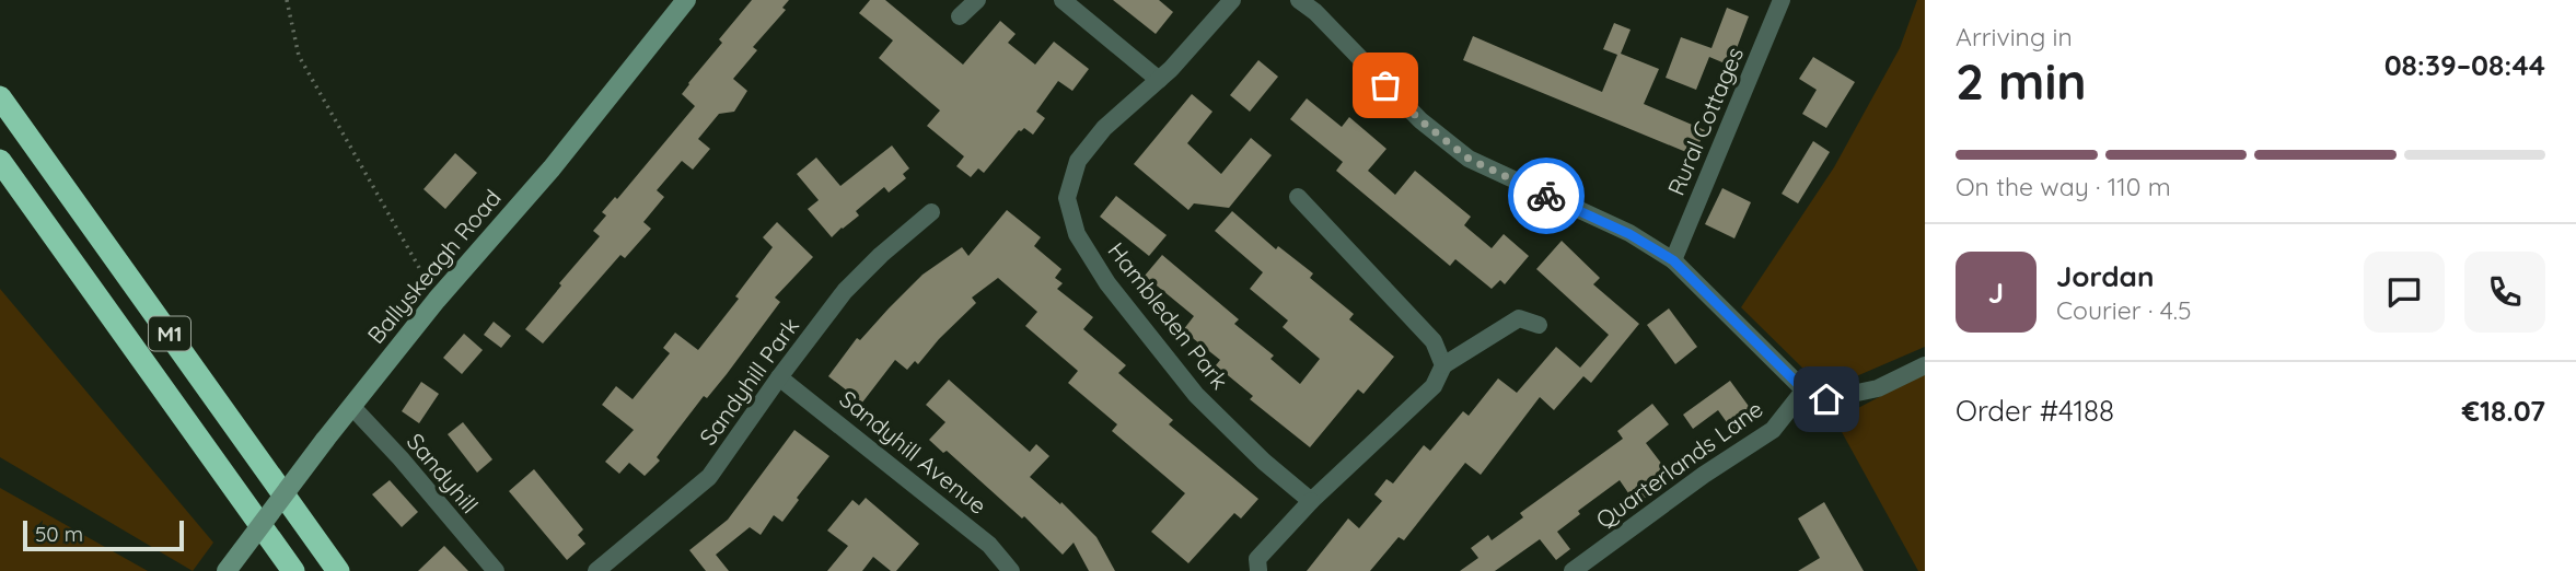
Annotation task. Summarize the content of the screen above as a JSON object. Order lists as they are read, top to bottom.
{
  "streets": {
    "highway": ["M1"],
    "main road": ["Ballyskeagh Road"],
    "street": [
      "Rural Cottages",
      "Hambleden Park",
      "Sandyhill Park",
      "Sandyhill Avenue",
      "Quarterlands Lane",
      "Sandyhill"
    ]
  },
  "crossings": [
    ["Ballyskeagh Road", "Sandyhill"],
    ["Sandyhill Park", "Sandyhill Avenue"]
  ],
  "scale_bar": "50 m",
  "page": {
    "heading": ["2 min", "Arriving in", "08:39–08:44"],
    "panel": [
      "Jordan",
      "Courier · 4.5",
      "Order #4188",
      "€18.07"
    ],
    "bar": "On the way · 110 m",
    "round": "J",
    "scale": "50 m"
  }
}
